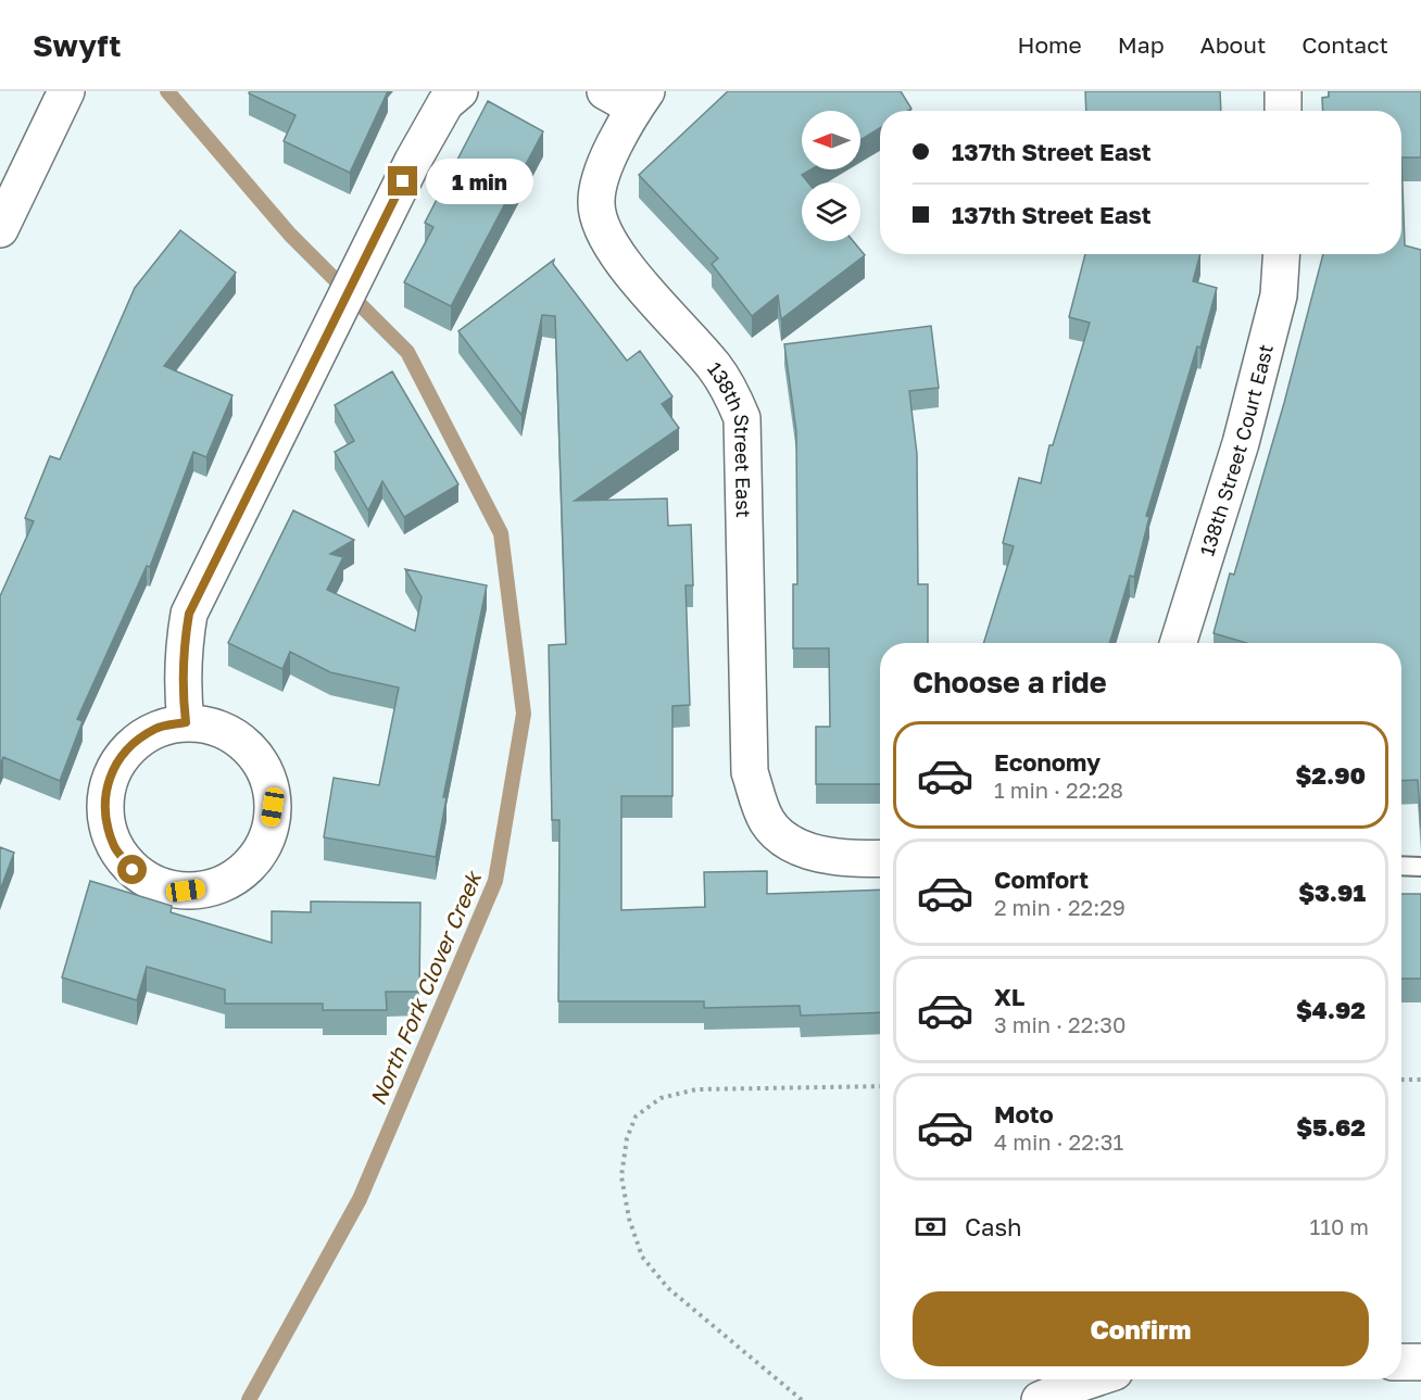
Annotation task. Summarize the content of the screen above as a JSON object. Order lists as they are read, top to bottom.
{
  "streets": {
    "street": ["138th Street East", "138th Street Court East"]
  },
  "water": ["North Fork Clover Creek"],
  "north": "left",
  "page": {
    "header": "Swyft",
    "nav": [
      "Home",
      "Map",
      "About",
      "Contact"
    ],
    "banner": ["137th Street East", "137th Street East"],
    "bubble": "1 min",
    "heading": "Choose a ride",
    "list": [
      {
        "name": "Economy",
        "note": "1 min · 22:28",
        "value": "$2.90"
      },
      {
        "name": "Comfort",
        "note": "2 min · 22:29",
        "value": "$3.91"
      },
      {
        "name": "XL",
        "note": "3 min · 22:30",
        "value": "$4.92"
      },
      {
        "name": "Moto",
        "note": "4 min · 22:31",
        "value": "$5.62"
      }
    ],
    "pay": ["Cash", "110 m"],
    "buttons": "Confirm"
  }
}
